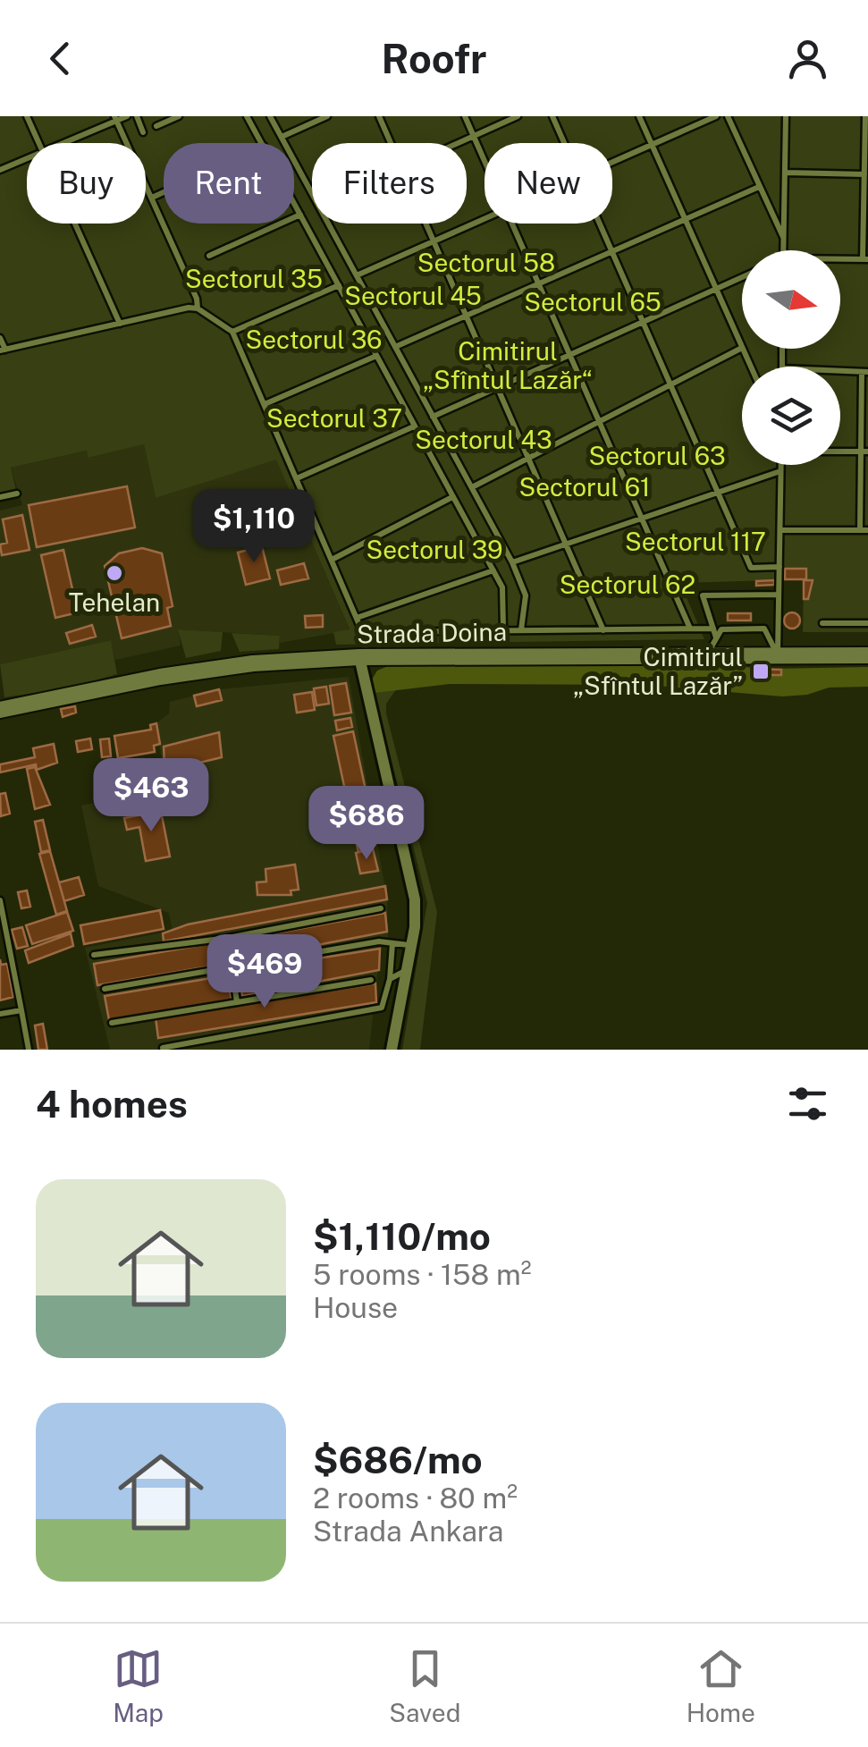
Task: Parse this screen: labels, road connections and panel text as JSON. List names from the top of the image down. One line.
{"streets":{"main road":["Strada Doina"]},"parks":["Sectorul 58","Sectorul 35","Sectorul 45","Sectorul 65","Sectorul 36","Cimitirul „Sfîntul Lazăr“","Sectorul 37","Sectorul 43","Sectorul 63","Sectorul 61","Sectorul 117","Sectorul 39","Sectorul 62"],"places":{"other":["Tehelan"],"transit":["Cimitirul „Sfîntul Lazăr”"]},"north":"right","page":{"header":"Roofr","chip":["Buy","Rent","Filters","New"],"price":["$1,110","$463","$686","$469"],"heading":"4 homes","list":[{"name":"$1,110/mo","note":"5 rooms · 158 m² · House"},{"name":"$686/mo","note":"2 rooms · 80 m² · Strada Ankara"}],"tabs":["Map","Saved","Home"]}}
